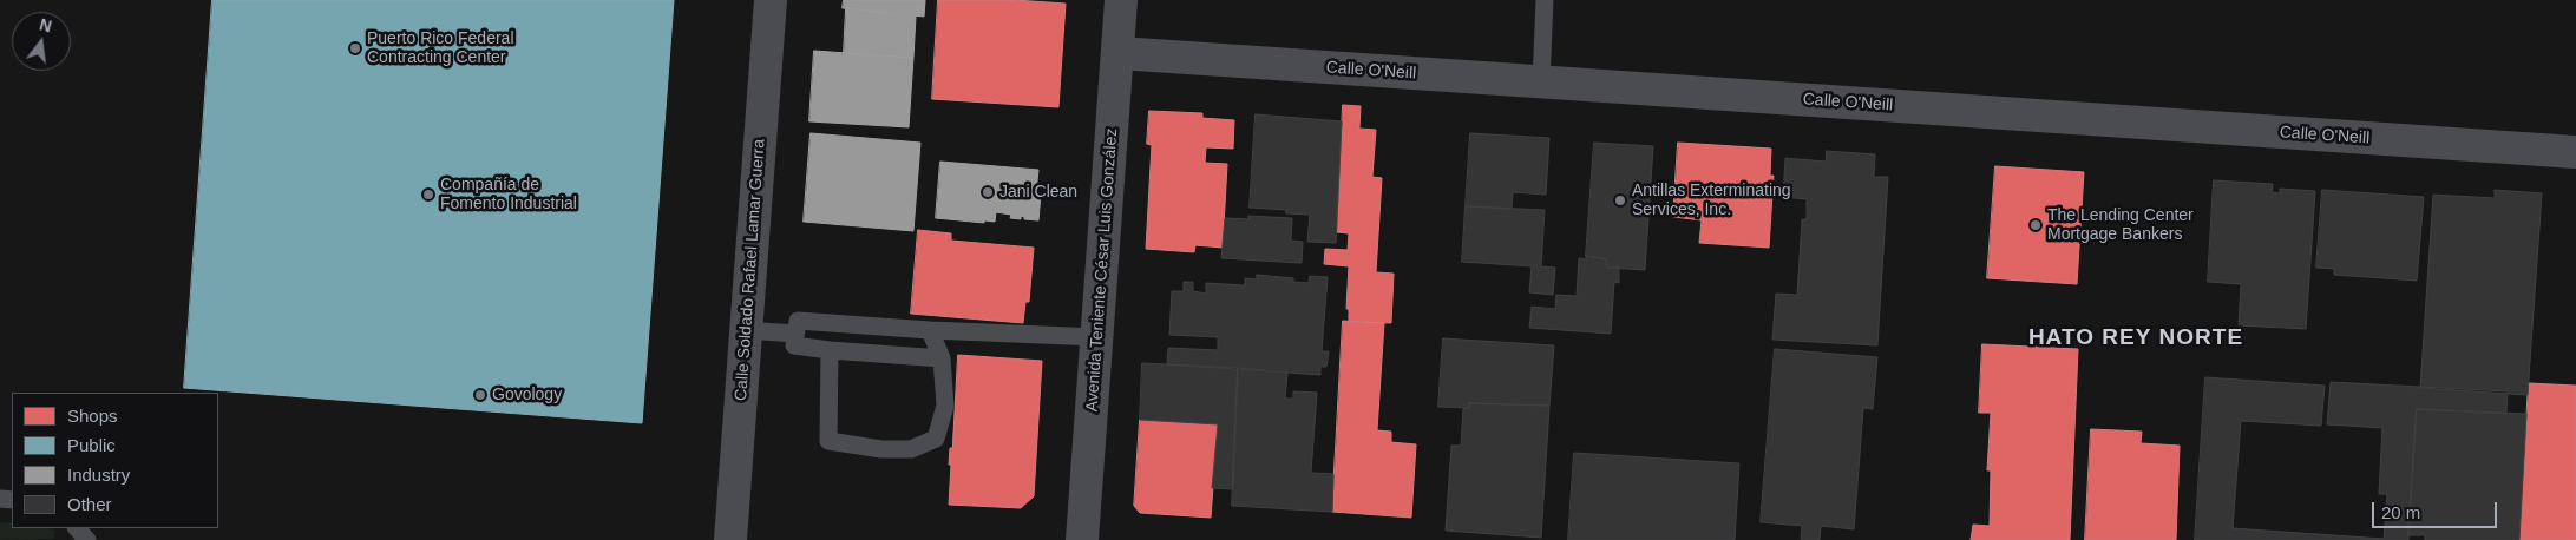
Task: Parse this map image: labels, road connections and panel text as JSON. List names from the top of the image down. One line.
{"streets":{"street":["Calle O'Neill","Calle Soldado Rafael Lamar Guerra","Avenida Teniente César Luis González"]},"crossings":[["Calle O'Neill","Avenida Teniente César Luis González"]],"districts":["HATO REY NORTE"],"places":["Puerto Rico Federal Contracting Center","Jani Clean","Compañía de Fomento Industrial","Antillas Exterminating Services, Inc.","The Lending Center Mortgage Bankers","Govology"],"legend":["Shops","Public","Industry","Other"],"scale_bar":"20 m","north":"top"}
